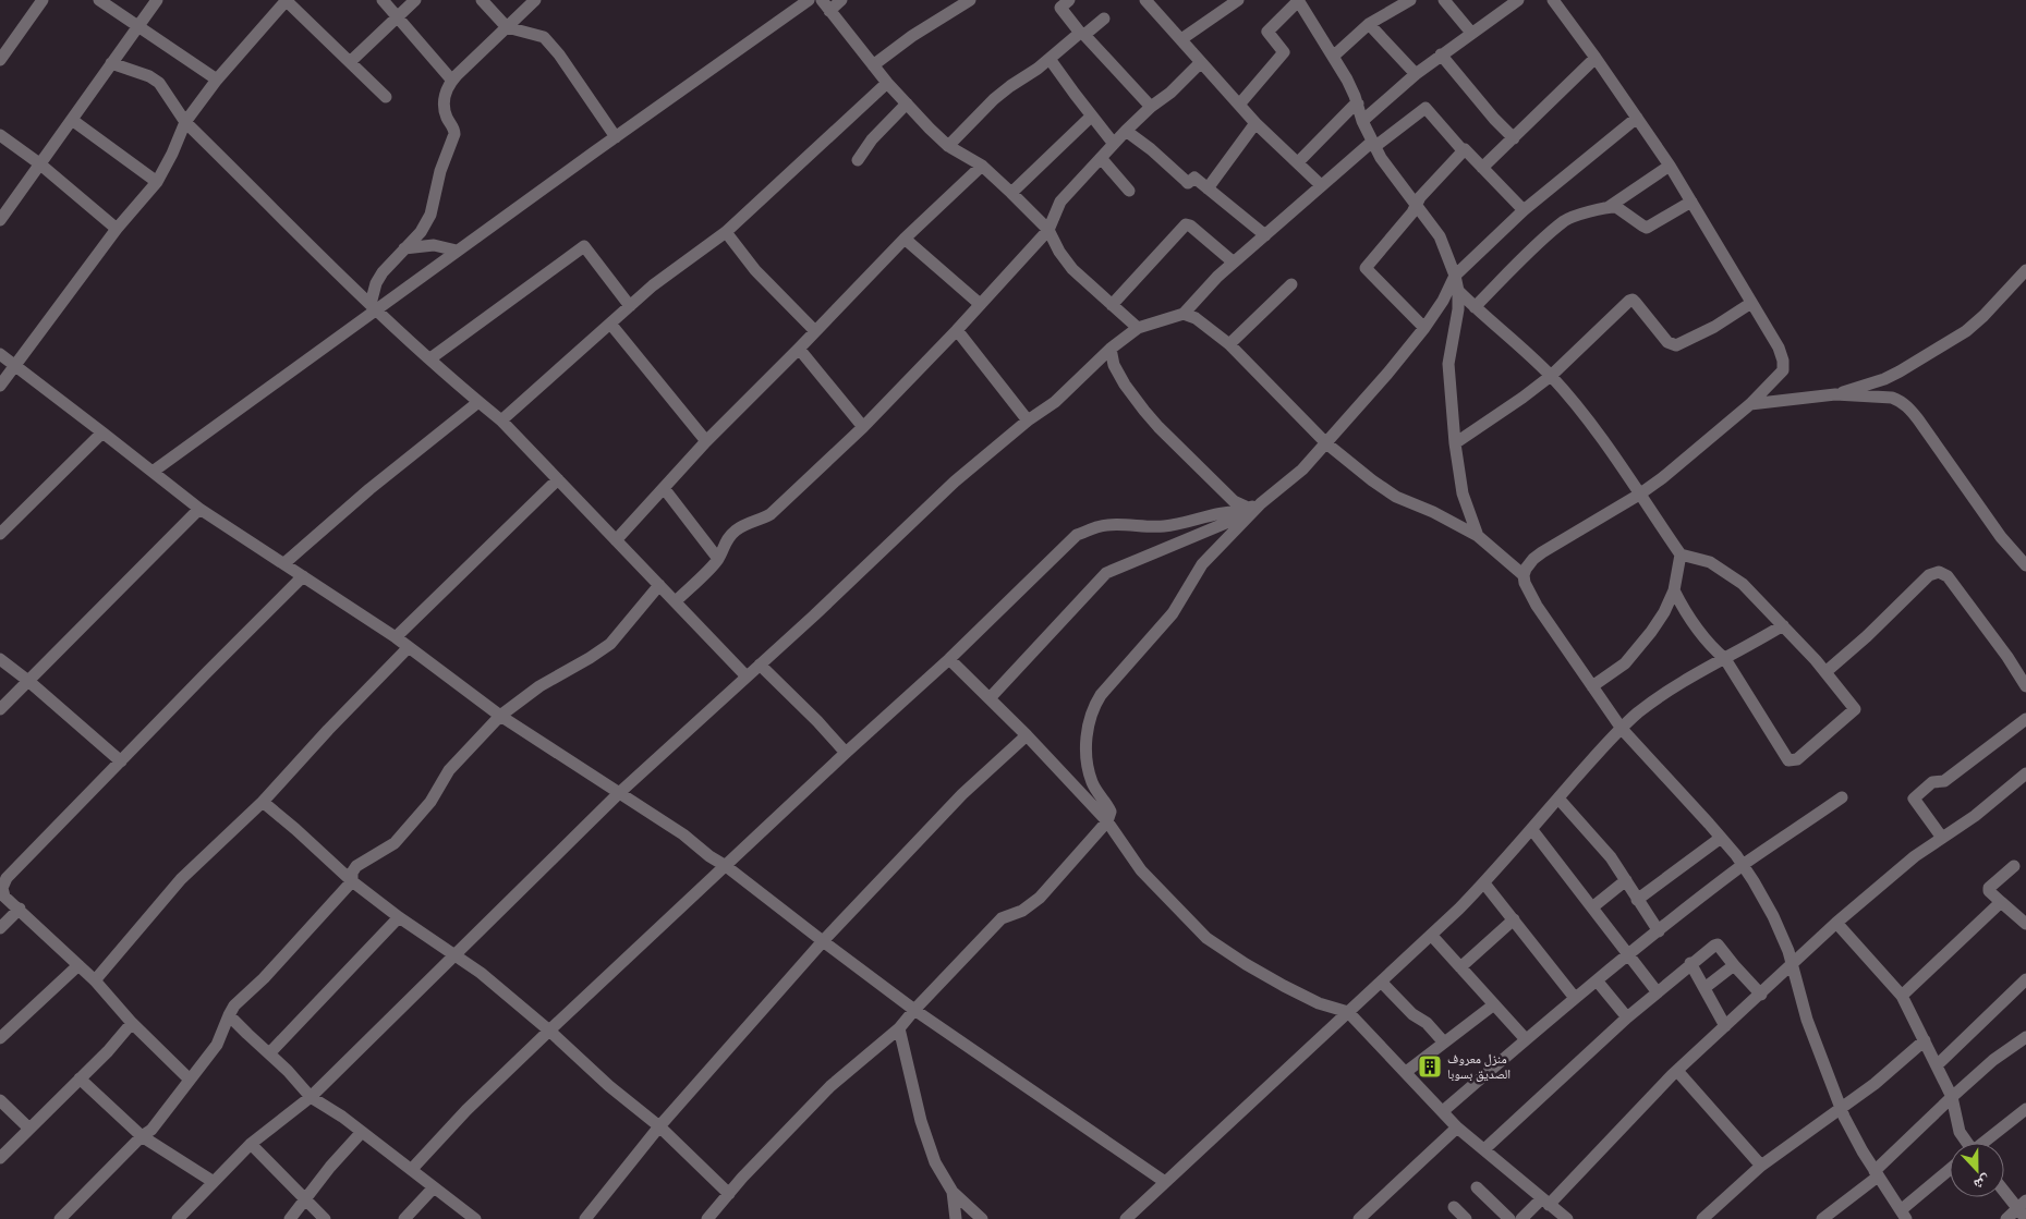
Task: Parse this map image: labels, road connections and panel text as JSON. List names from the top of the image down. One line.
{"places":{"building":["منزل معروف الصديق بسوبا"]},"north":"bottom"}
